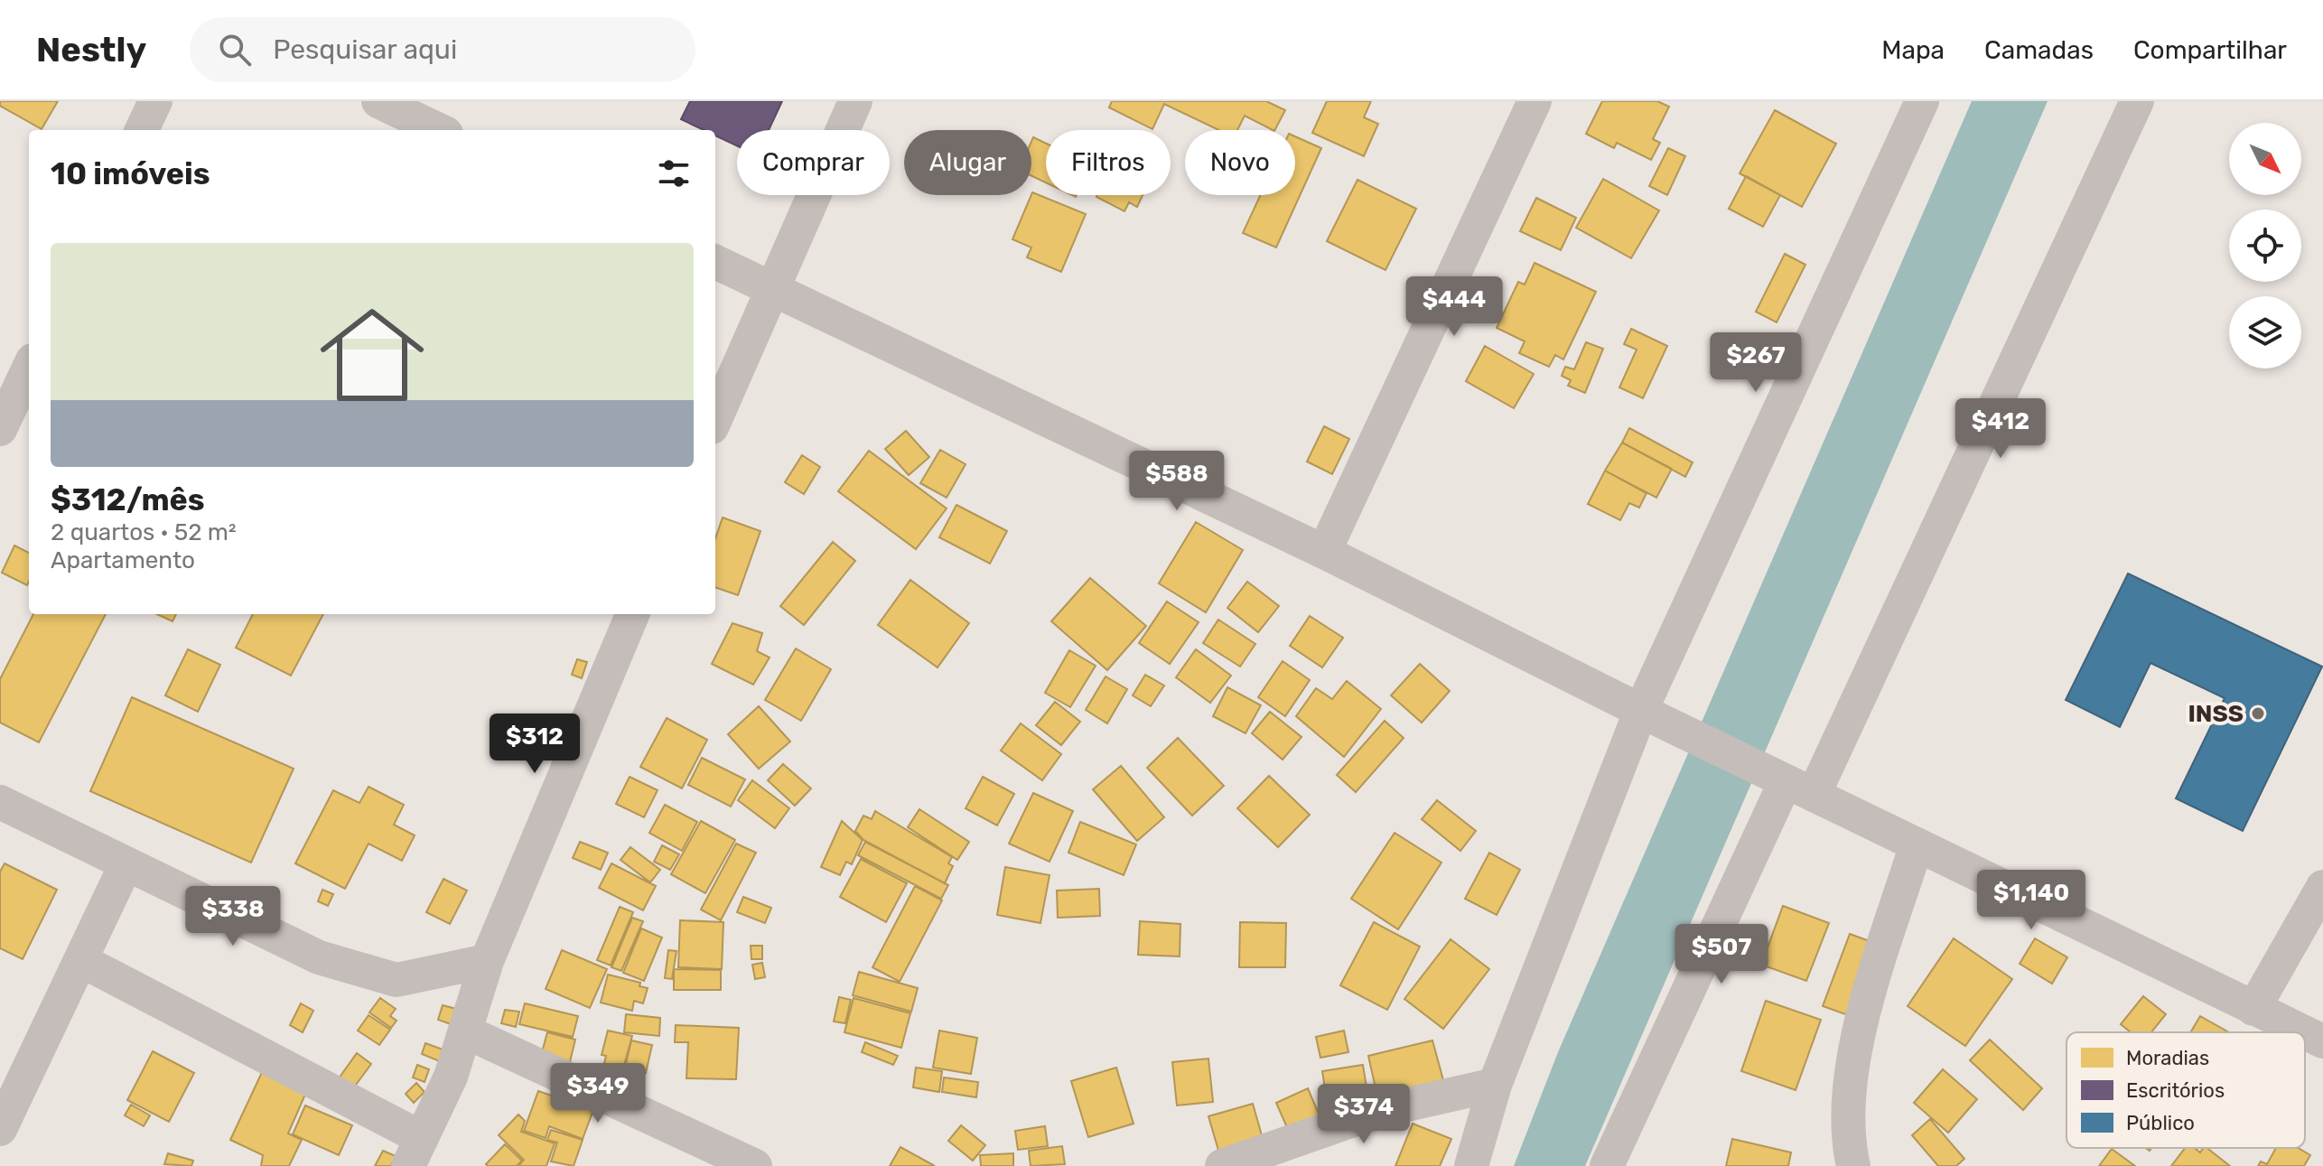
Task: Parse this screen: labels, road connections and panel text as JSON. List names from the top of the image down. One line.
{"places":["INSS"],"legend":["Moradias","Escritórios","Público"],"north":"bottom right","page":{"header":"Nestly","search":"Pesquisar aqui","nav":["Mapa","Camadas","Compartilhar"],"chip":["Comprar","Alugar","Filtros","Novo"],"heading":"10 imóveis","list":[{"name":"$312/mês","note":"2 quartos · 52 m² · Apartamento"}],"price":["$444","$267","$412","$588","$312","$1,140","$338","$507","$349","$374"]}}
